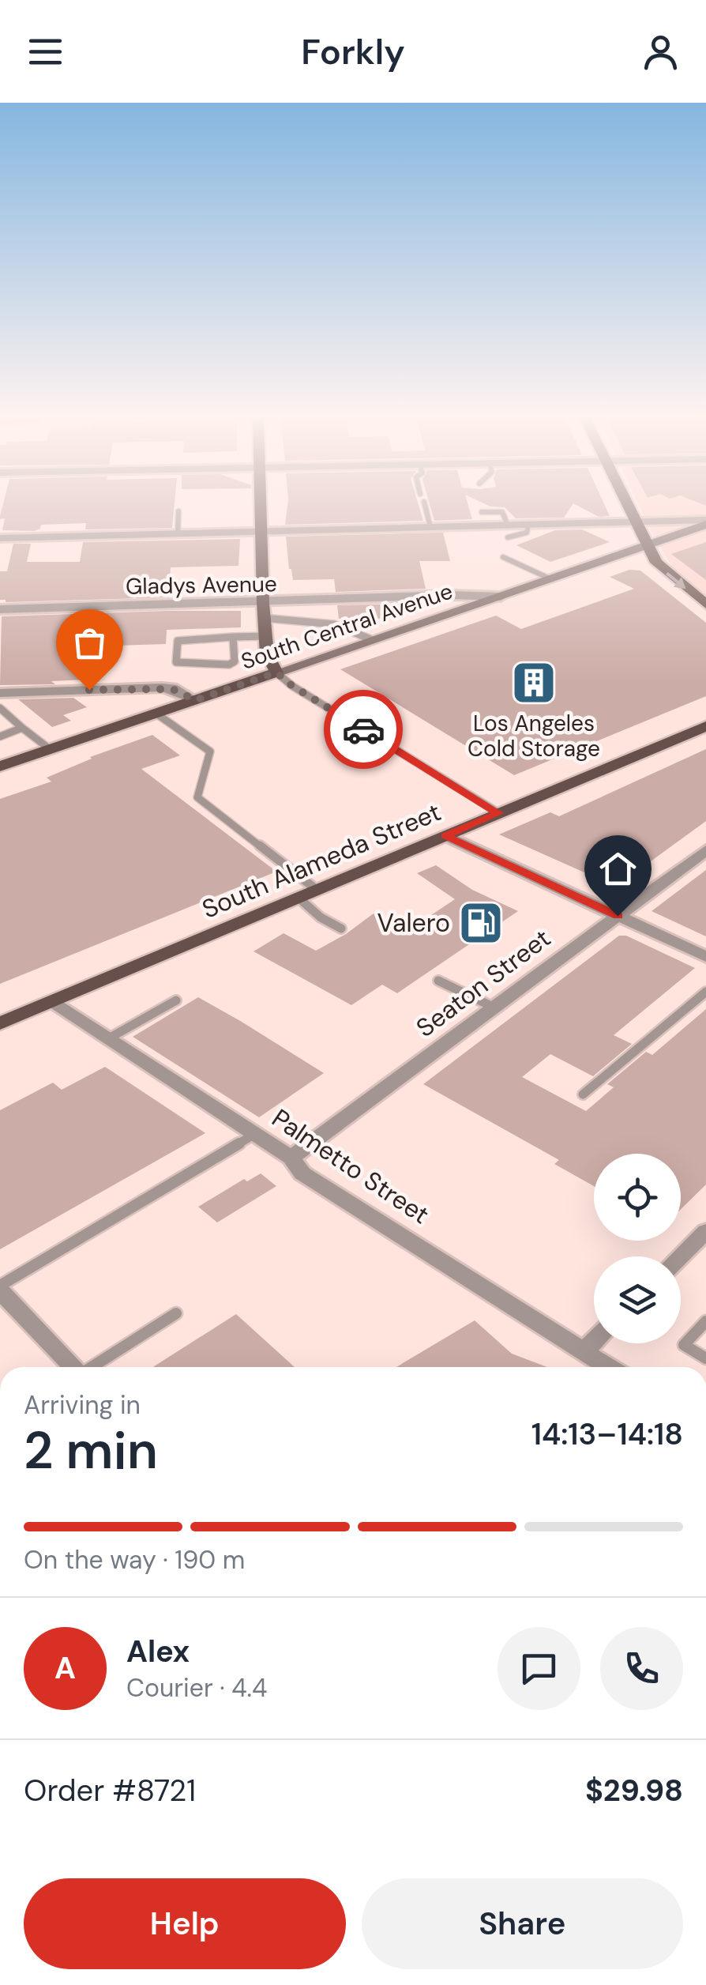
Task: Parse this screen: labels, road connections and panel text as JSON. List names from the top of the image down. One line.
{"streets":{"main road":["South Central Avenue","South Alameda Street"],"street":["Gladys Avenue","Seaton Street","Palmetto Street"]},"crossings":[["Gladys Avenue","South Central Avenue"],["South Alameda Street","Palmetto Street"],["Seaton Street","Palmetto Street"]],"places":{"building":["Los Angeles Cold Storage"],"fuel station":["Valero"]},"page":{"header":"Forkly","heading":["2 min","Arriving in","14:13–14:18"],"panel":["Alex","Courier · 4.4","Order #8721","$29.98"],"bar":"On the way · 190 m","round":"A","buttons":["Help","Share"]}}
